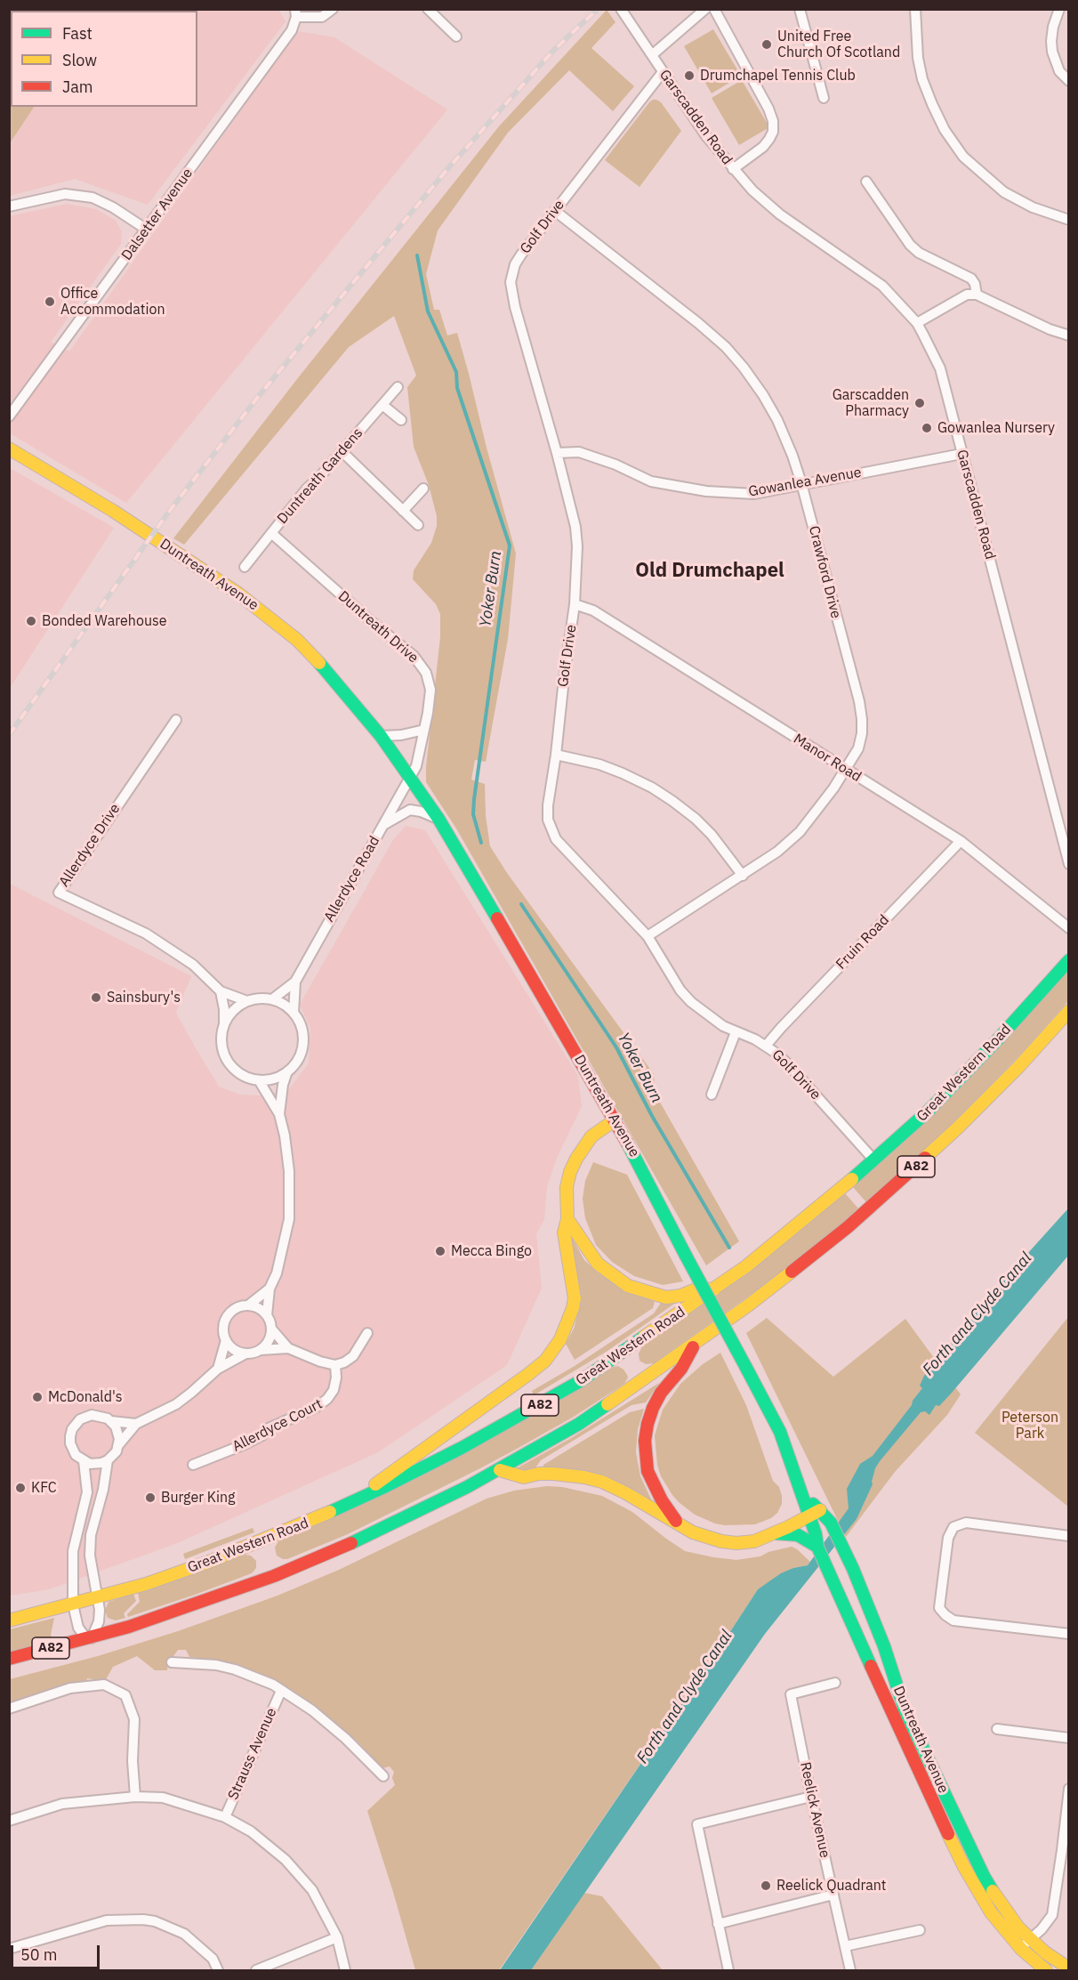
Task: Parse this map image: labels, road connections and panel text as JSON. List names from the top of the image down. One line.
{"streets":{"main road":["Duntreath Avenue","Great Western Road","A82"],"street":["Garscadden Road","Dalsetter Avenue","Golf Drive","Duntreath Gardens","Gowanlea Avenue","Crawford Drive","Duntreath Drive","Manor Road","Allerdyce Drive","Allerdyce Road","Fruin Road","Allerdyce Court","Strauss Avenue","Reelick Avenue"]},"crossings":[["Garscadden Road","Golf Drive"],["Garscadden Road","Gowanlea Avenue"],["Golf Drive","Gowanlea Avenue"],["Golf Drive","Crawford Drive"],["Golf Drive","Manor Road"],["Golf Drive","Fruin Road"],["Golf Drive","Great Western Road"],["Duntreath Gardens","Duntreath Drive"],["Gowanlea Avenue","Crawford Drive"],["Crawford Drive","Manor Road"],["Duntreath Avenue","Duntreath Drive"],["Duntreath Avenue","Allerdyce Road"],["Duntreath Drive","Allerdyce Road"],["Manor Road","Fruin Road"],["Allerdyce Drive","Allerdyce Road"]],"districts":["Old Drumchapel"],"water":["Yoker Burn","Forth and Clyde Canal"],"parks":["Peterson Park"],"places":["United Free Church Of Scotland","Drumchapel Tennis Club","Office Accommodation","Garscadden Pharmacy","Gowanlea Nursery","Bonded Warehouse","Sainsbury's","Mecca Bingo","McDonald's","KFC","Burger King","Reelick Quadrant"],"legend":["Fast","Slow","Jam"],"scale_bar":"50 m"}
